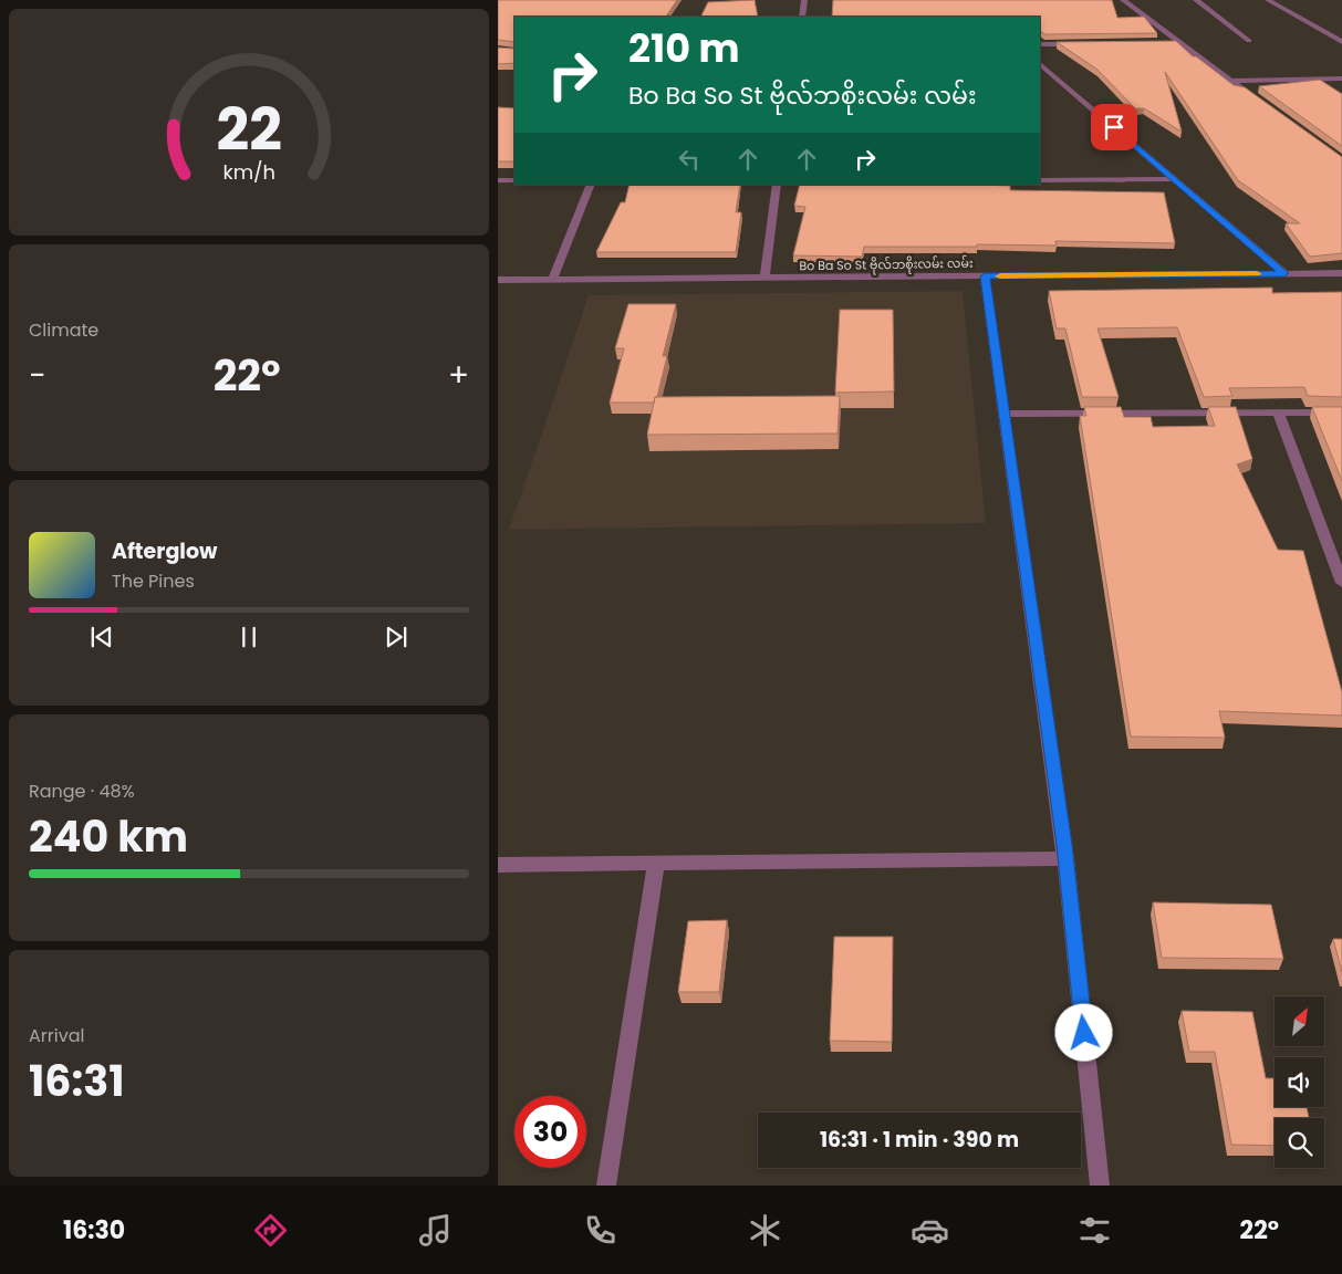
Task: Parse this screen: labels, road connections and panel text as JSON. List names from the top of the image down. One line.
{"streets":{"street":["Bo Ba So St ဗိုလ်ဘစိုးလမ်း လမ်း"]},"north":"top right","page":{"turn":["210 m","Bo Ba So St ဗိုလ်ဘစိုးလမ်း လမ်း"],"tile":["Climate",["Range · 48%","240 km"],["Arrival","16:31"]],"heat":["−","22°","+"],"song":["Afterglow","The Pines"],"limit":"30","trip":"16:31 · 1 min · 390 m","tabs":["16:30","22°"],"gauge":["22","km/h"]}}
